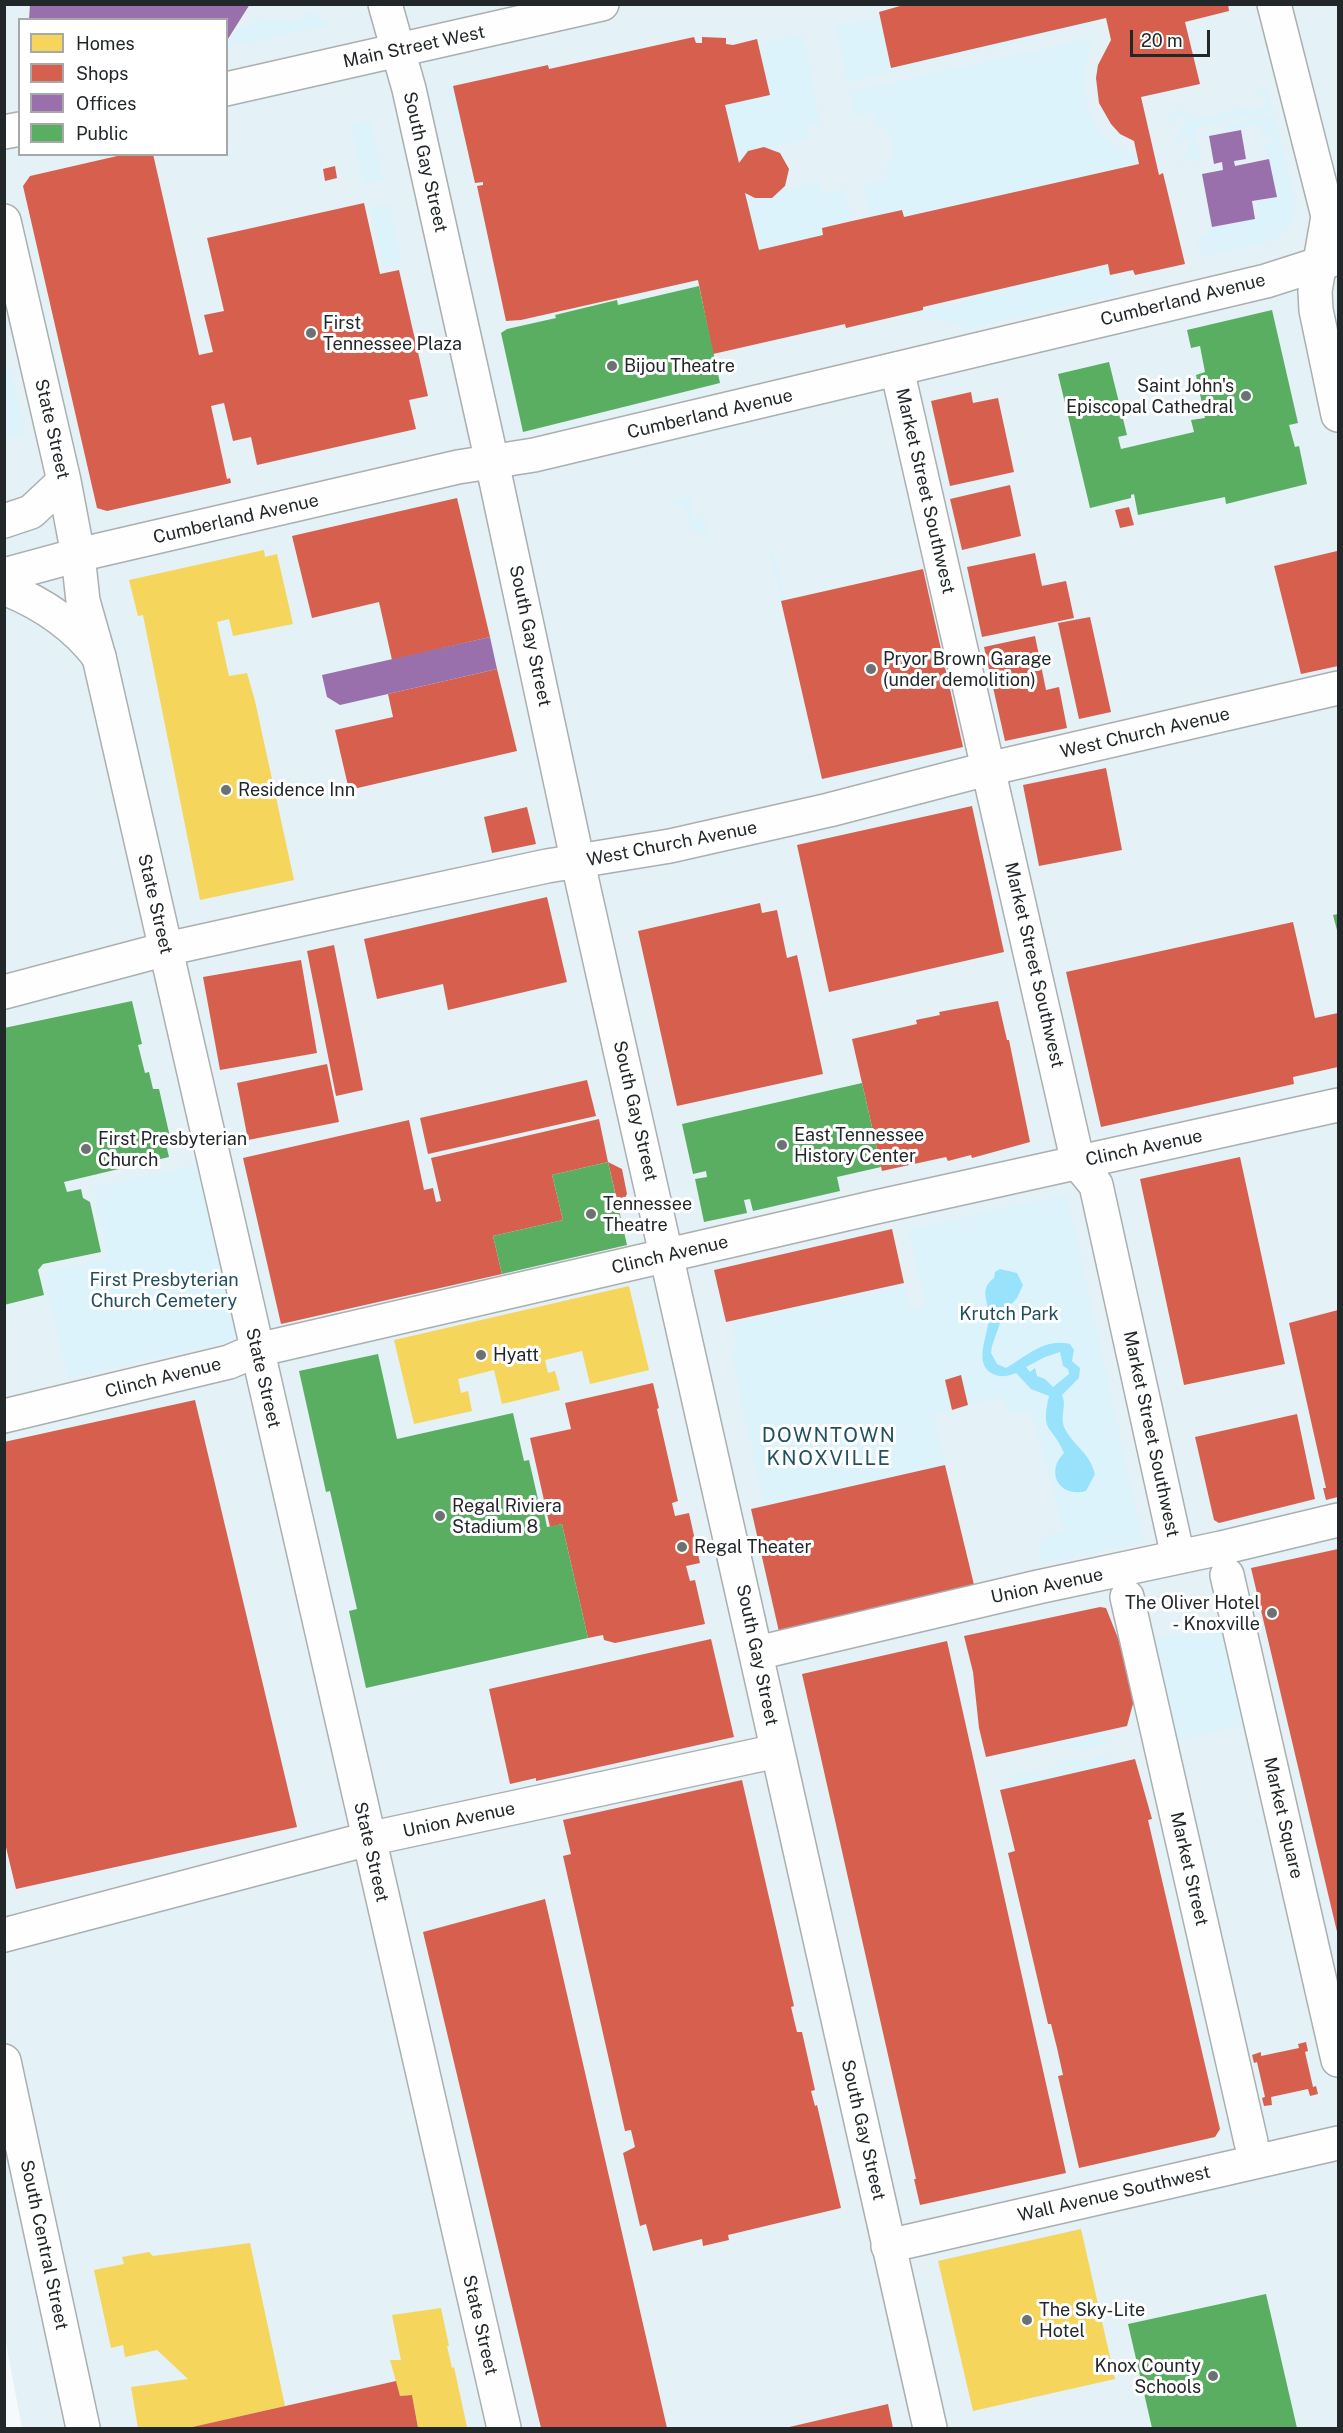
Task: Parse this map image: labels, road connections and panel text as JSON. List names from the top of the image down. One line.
{"streets":{"main road":["Main Street West","South Gay Street","Cumberland Avenue","State Street","Market Street Southwest","West Church Avenue","Clinch Avenue","Union Avenue","Market Square","Market Street","Wall Avenue Southwest","South Central Street"]},"crossings":[["Main Street West","South Gay Street"],["South Gay Street","Cumberland Avenue"],["South Gay Street","West Church Avenue"],["South Gay Street","Clinch Avenue"],["South Gay Street","Union Avenue"],["South Gay Street","Wall Avenue Southwest"],["Cumberland Avenue","State Street"],["Cumberland Avenue","Market Street Southwest"],["State Street","West Church Avenue"],["State Street","Clinch Avenue"],["State Street","Union Avenue"],["Market Street Southwest","West Church Avenue"],["Market Street Southwest","Clinch Avenue"],["Market Street Southwest","Union Avenue"]],"districts":["DOWNTOWN KNOXVILLE"],"parks":["First Presbyterian Church Cemetery","Krutch Park"],"places":["First Tennessee Plaza","Bijou Theatre","Saint John's Episcopal Cathedral","Pryor Brown Garage (under demolition)","Residence Inn","East Tennessee History Center","First Presbyterian Church","Tennessee Theatre","Hyatt","Regal Riviera Stadium 8","Regal Theater","The Oliver Hotel - Knoxville","The Sky-Lite Hotel","Knox County Schools"],"legend":["Homes","Shops","Offices","Public"],"scale_bar":"20 m"}
